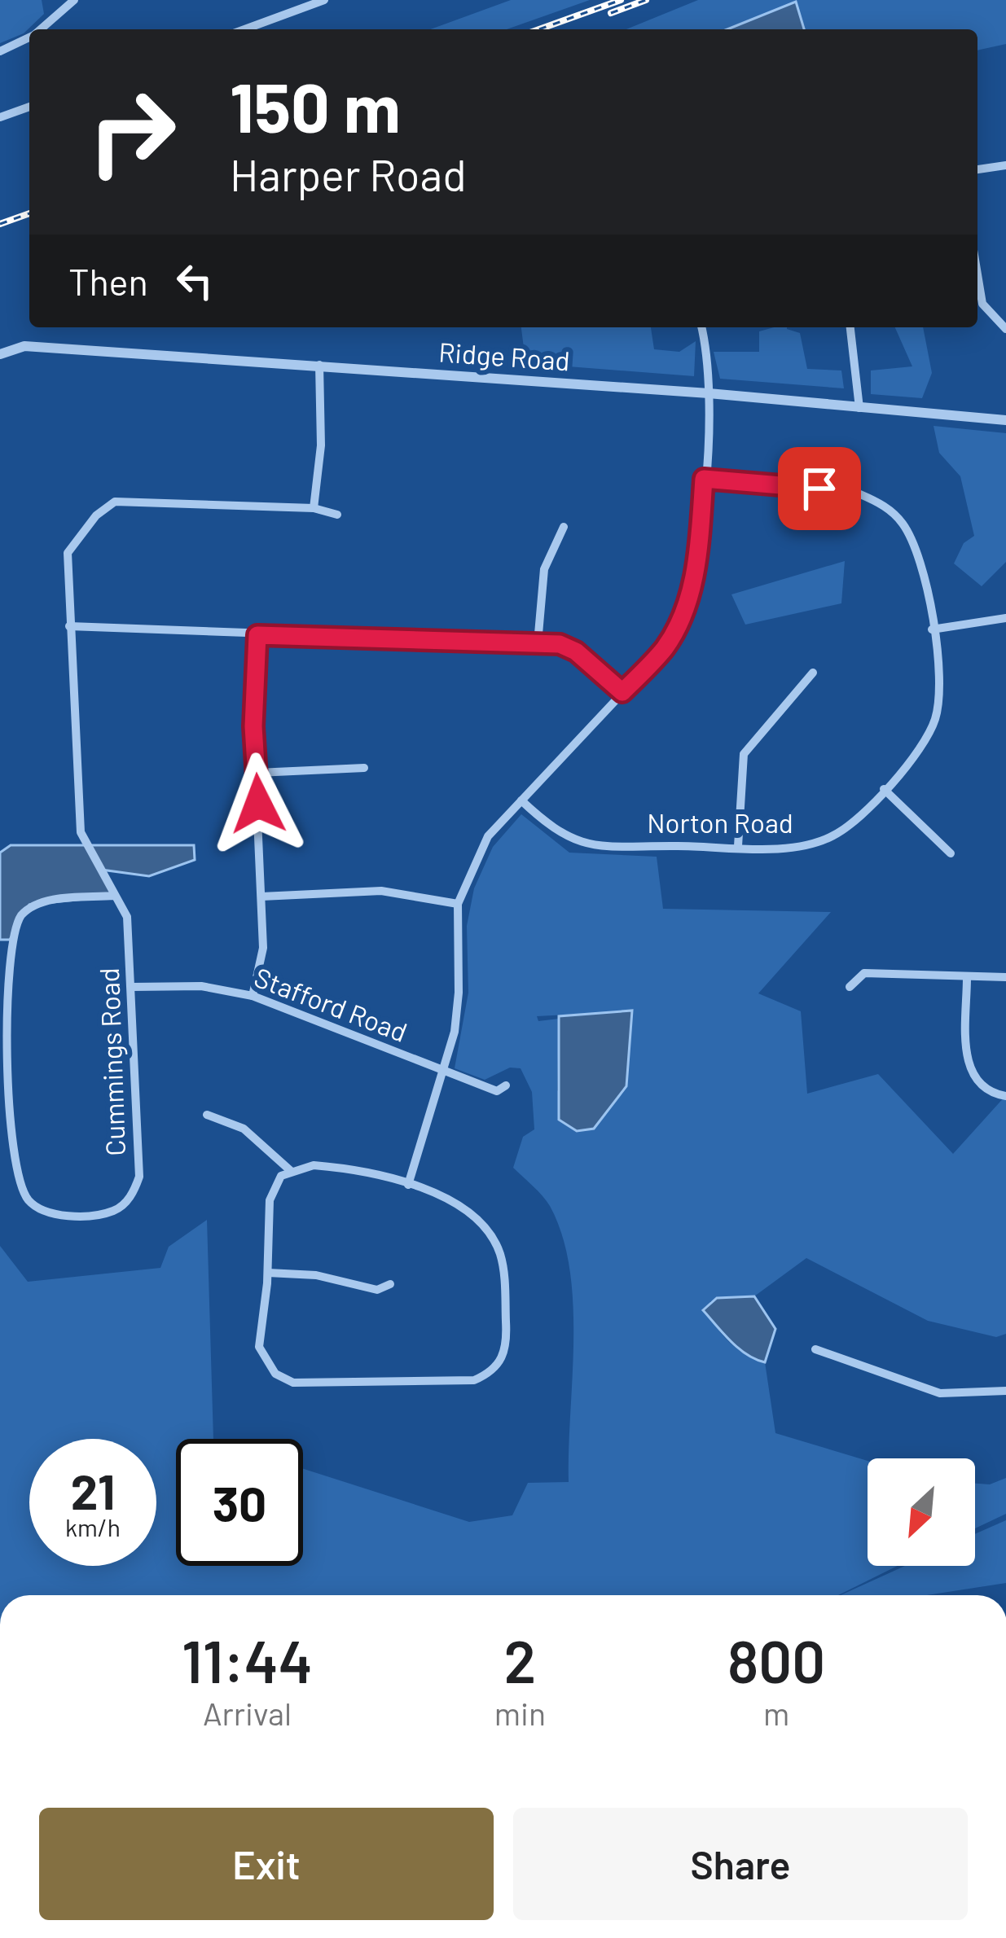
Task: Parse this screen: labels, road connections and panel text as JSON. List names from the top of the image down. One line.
{"streets":{"street":["Ridge Road","Norton Road","Stafford Road","Cummings Road"]},"crossings":[["Stafford Road","Cummings Road"]],"north":"bottom left","page":{"turn":["150 m","Harper Road"],"then":"Then","speed":"21 km/h","limit":"30","eta":["11:44","Arrival","2","min","800","m"],"buttons":["Exit","Share"]}}
